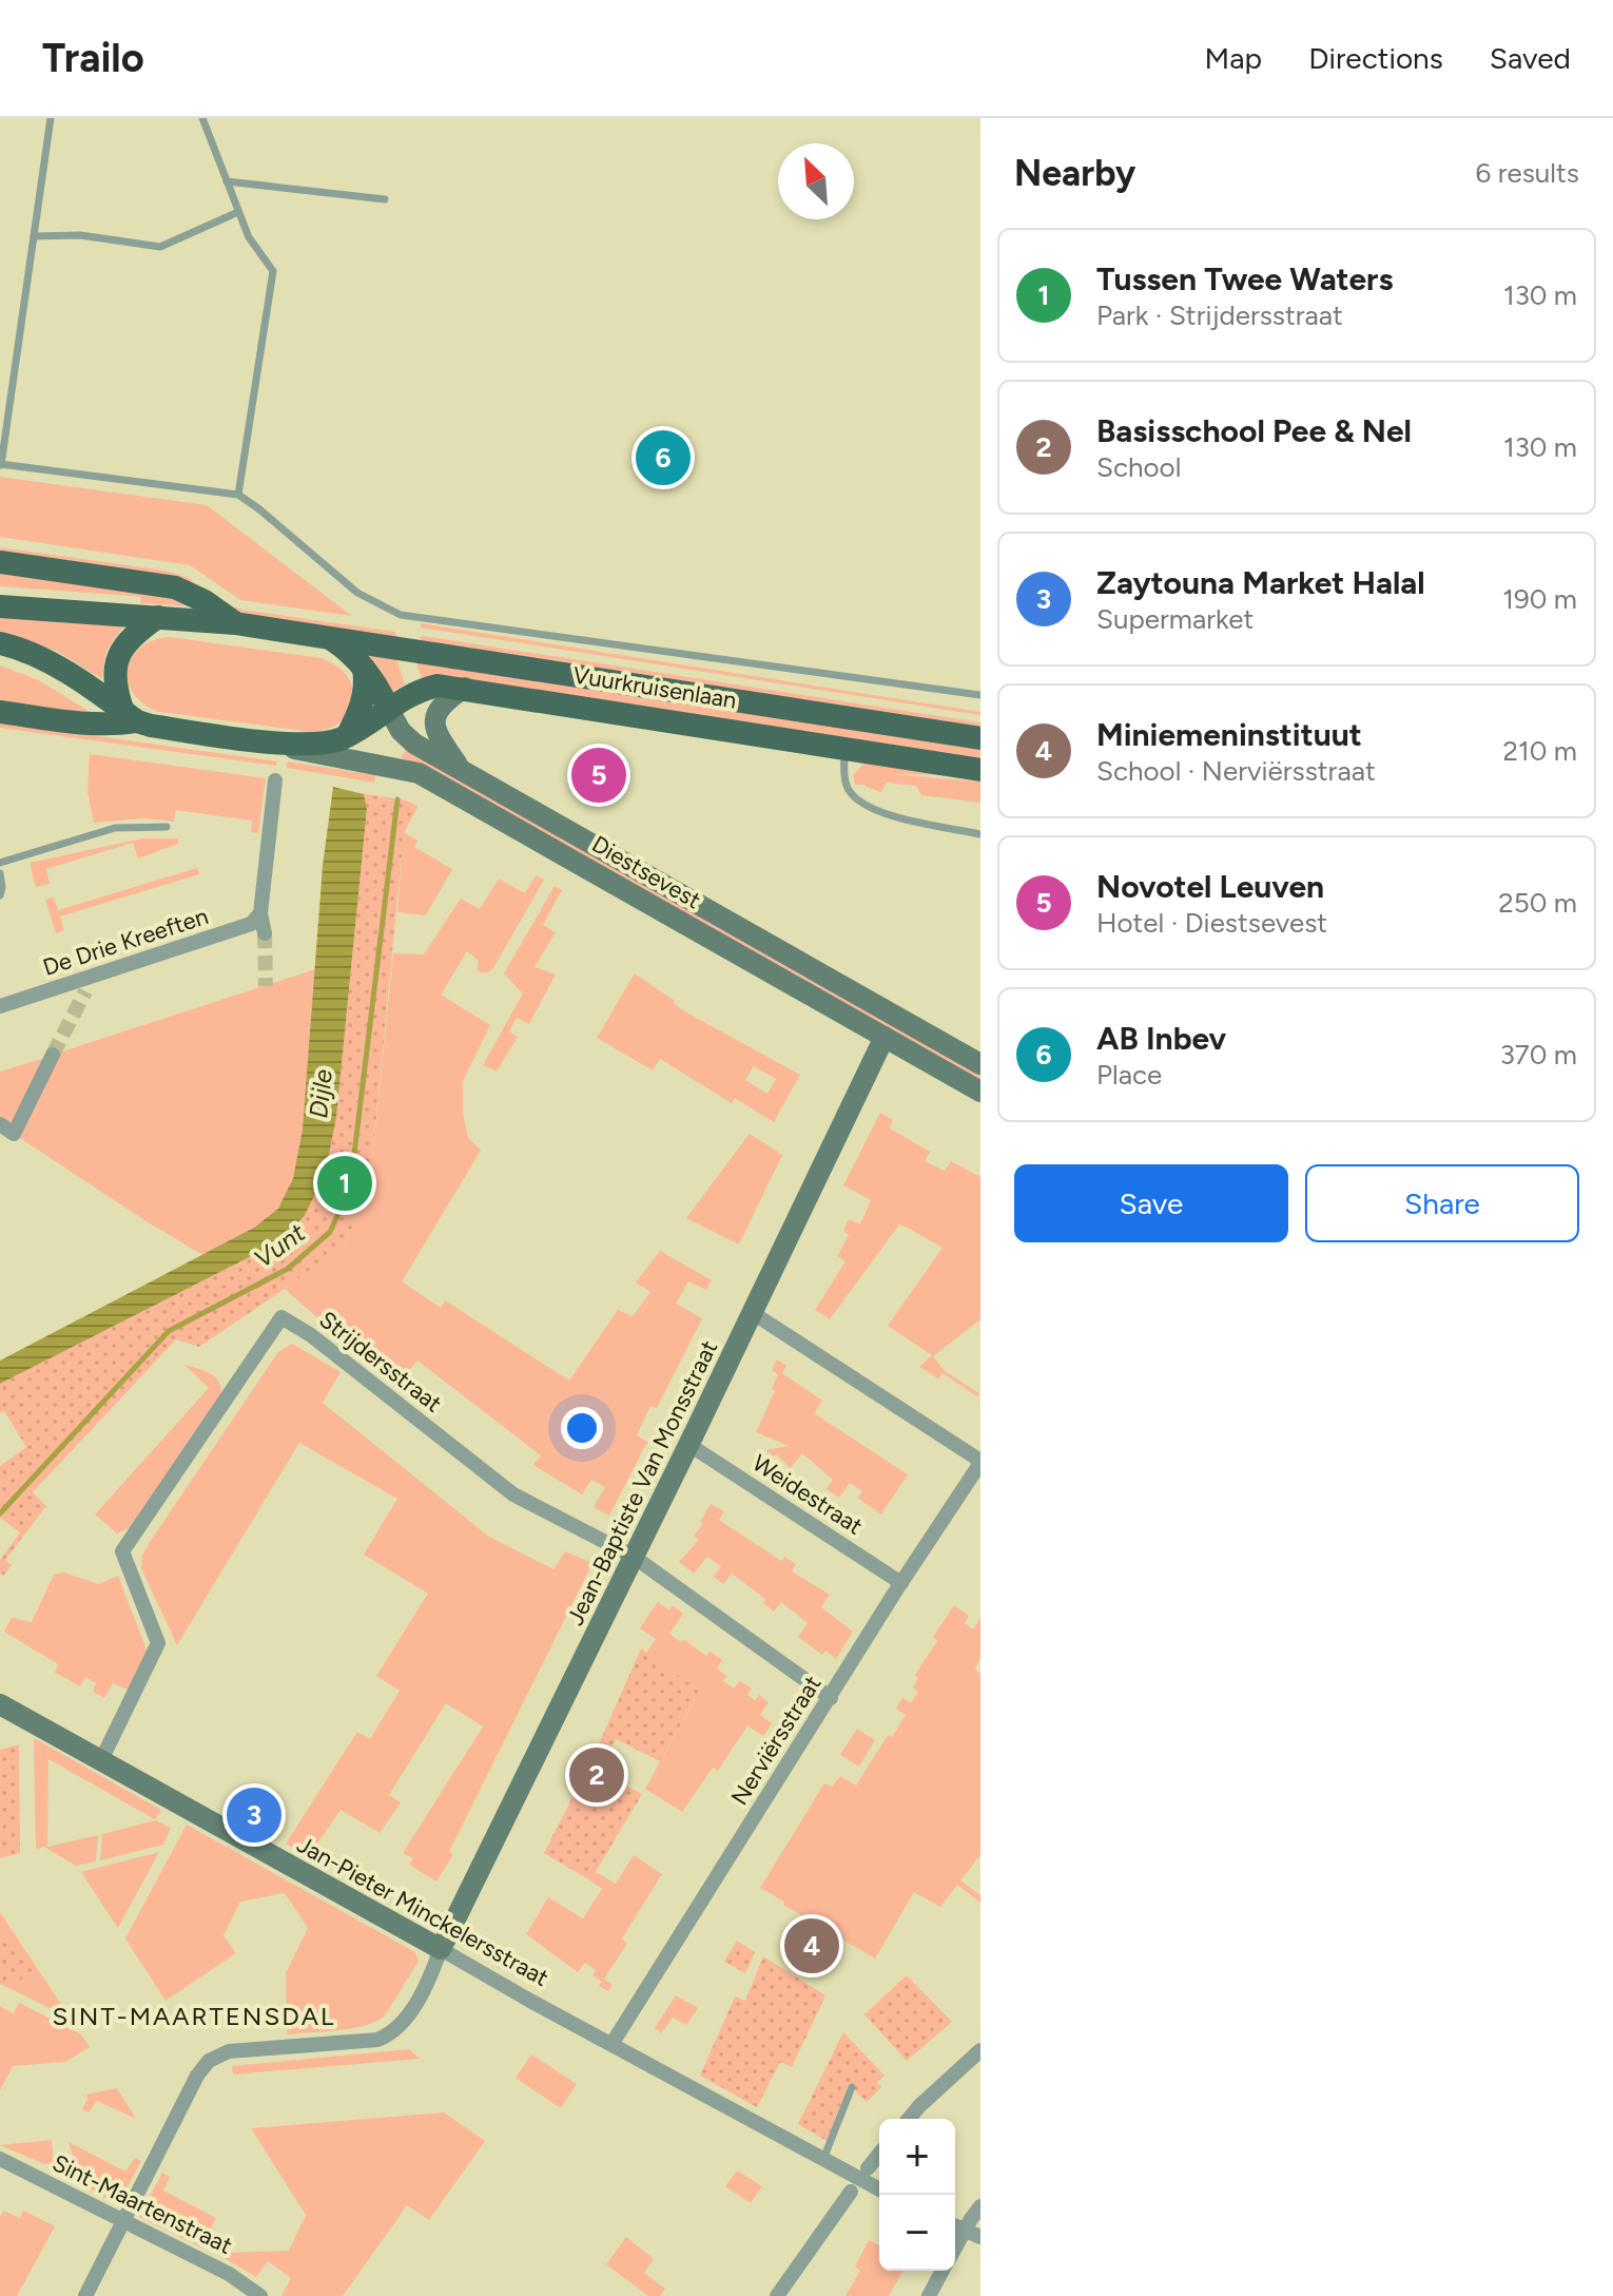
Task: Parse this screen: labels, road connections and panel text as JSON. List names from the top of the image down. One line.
{"streets":{"main road":["Vuurkruisenlaan","Diestsevest","Jean-Baptiste Van Monsstraat","Jan-Pieter Minckelersstraat"],"street":["De Drie Kreeften","Strijdersstraat","Weidestraat","Nerviërsstraat","Sint-Maartenstraat"]},"crossings":[["Vuurkruisenlaan","Diestsevest"],["Diestsevest","Jean-Baptiste Van Monsstraat"],["Strijdersstraat","Jean-Baptiste Van Monsstraat"],["Strijdersstraat","Nerviërsstraat"],["Strijdersstraat","Jan-Pieter Minckelersstraat"],["Jean-Baptiste Van Monsstraat","Weidestraat"],["Jean-Baptiste Van Monsstraat","Jan-Pieter Minckelersstraat"],["Weidestraat","Nerviërsstraat"],["Nerviërsstraat","Jan-Pieter Minckelersstraat"]],"districts":["SINT-MAARTENSDAL"],"water":["Dijle","Vunt"],"north":"top left","page":{"header":"Trailo","nav":["Map","Directions","Saved"],"heading":["Nearby","6 results"],"list":[{"mark":"1","name":"Tussen Twee Waters","note":"Park · Strijdersstraat","value":"130 m"},{"mark":"2","name":"Basisschool Pee & Nel","note":"School","value":"130 m"},{"mark":"3","name":"Zaytouna Market Halal","note":"Supermarket","value":"190 m"},{"mark":"4","name":"Miniemeninstituut","note":"School · Nerviërsstraat","value":"210 m"},{"mark":"5","name":"Novotel Leuven","note":"Hotel · Diestsevest","value":"250 m"},{"mark":"6","name":"AB Inbev","note":"Place","value":"370 m"}],"pins":["6","5","1","2","3","4"],"buttons":["Save","Share"],"map_buttons":["+","−"]}}
